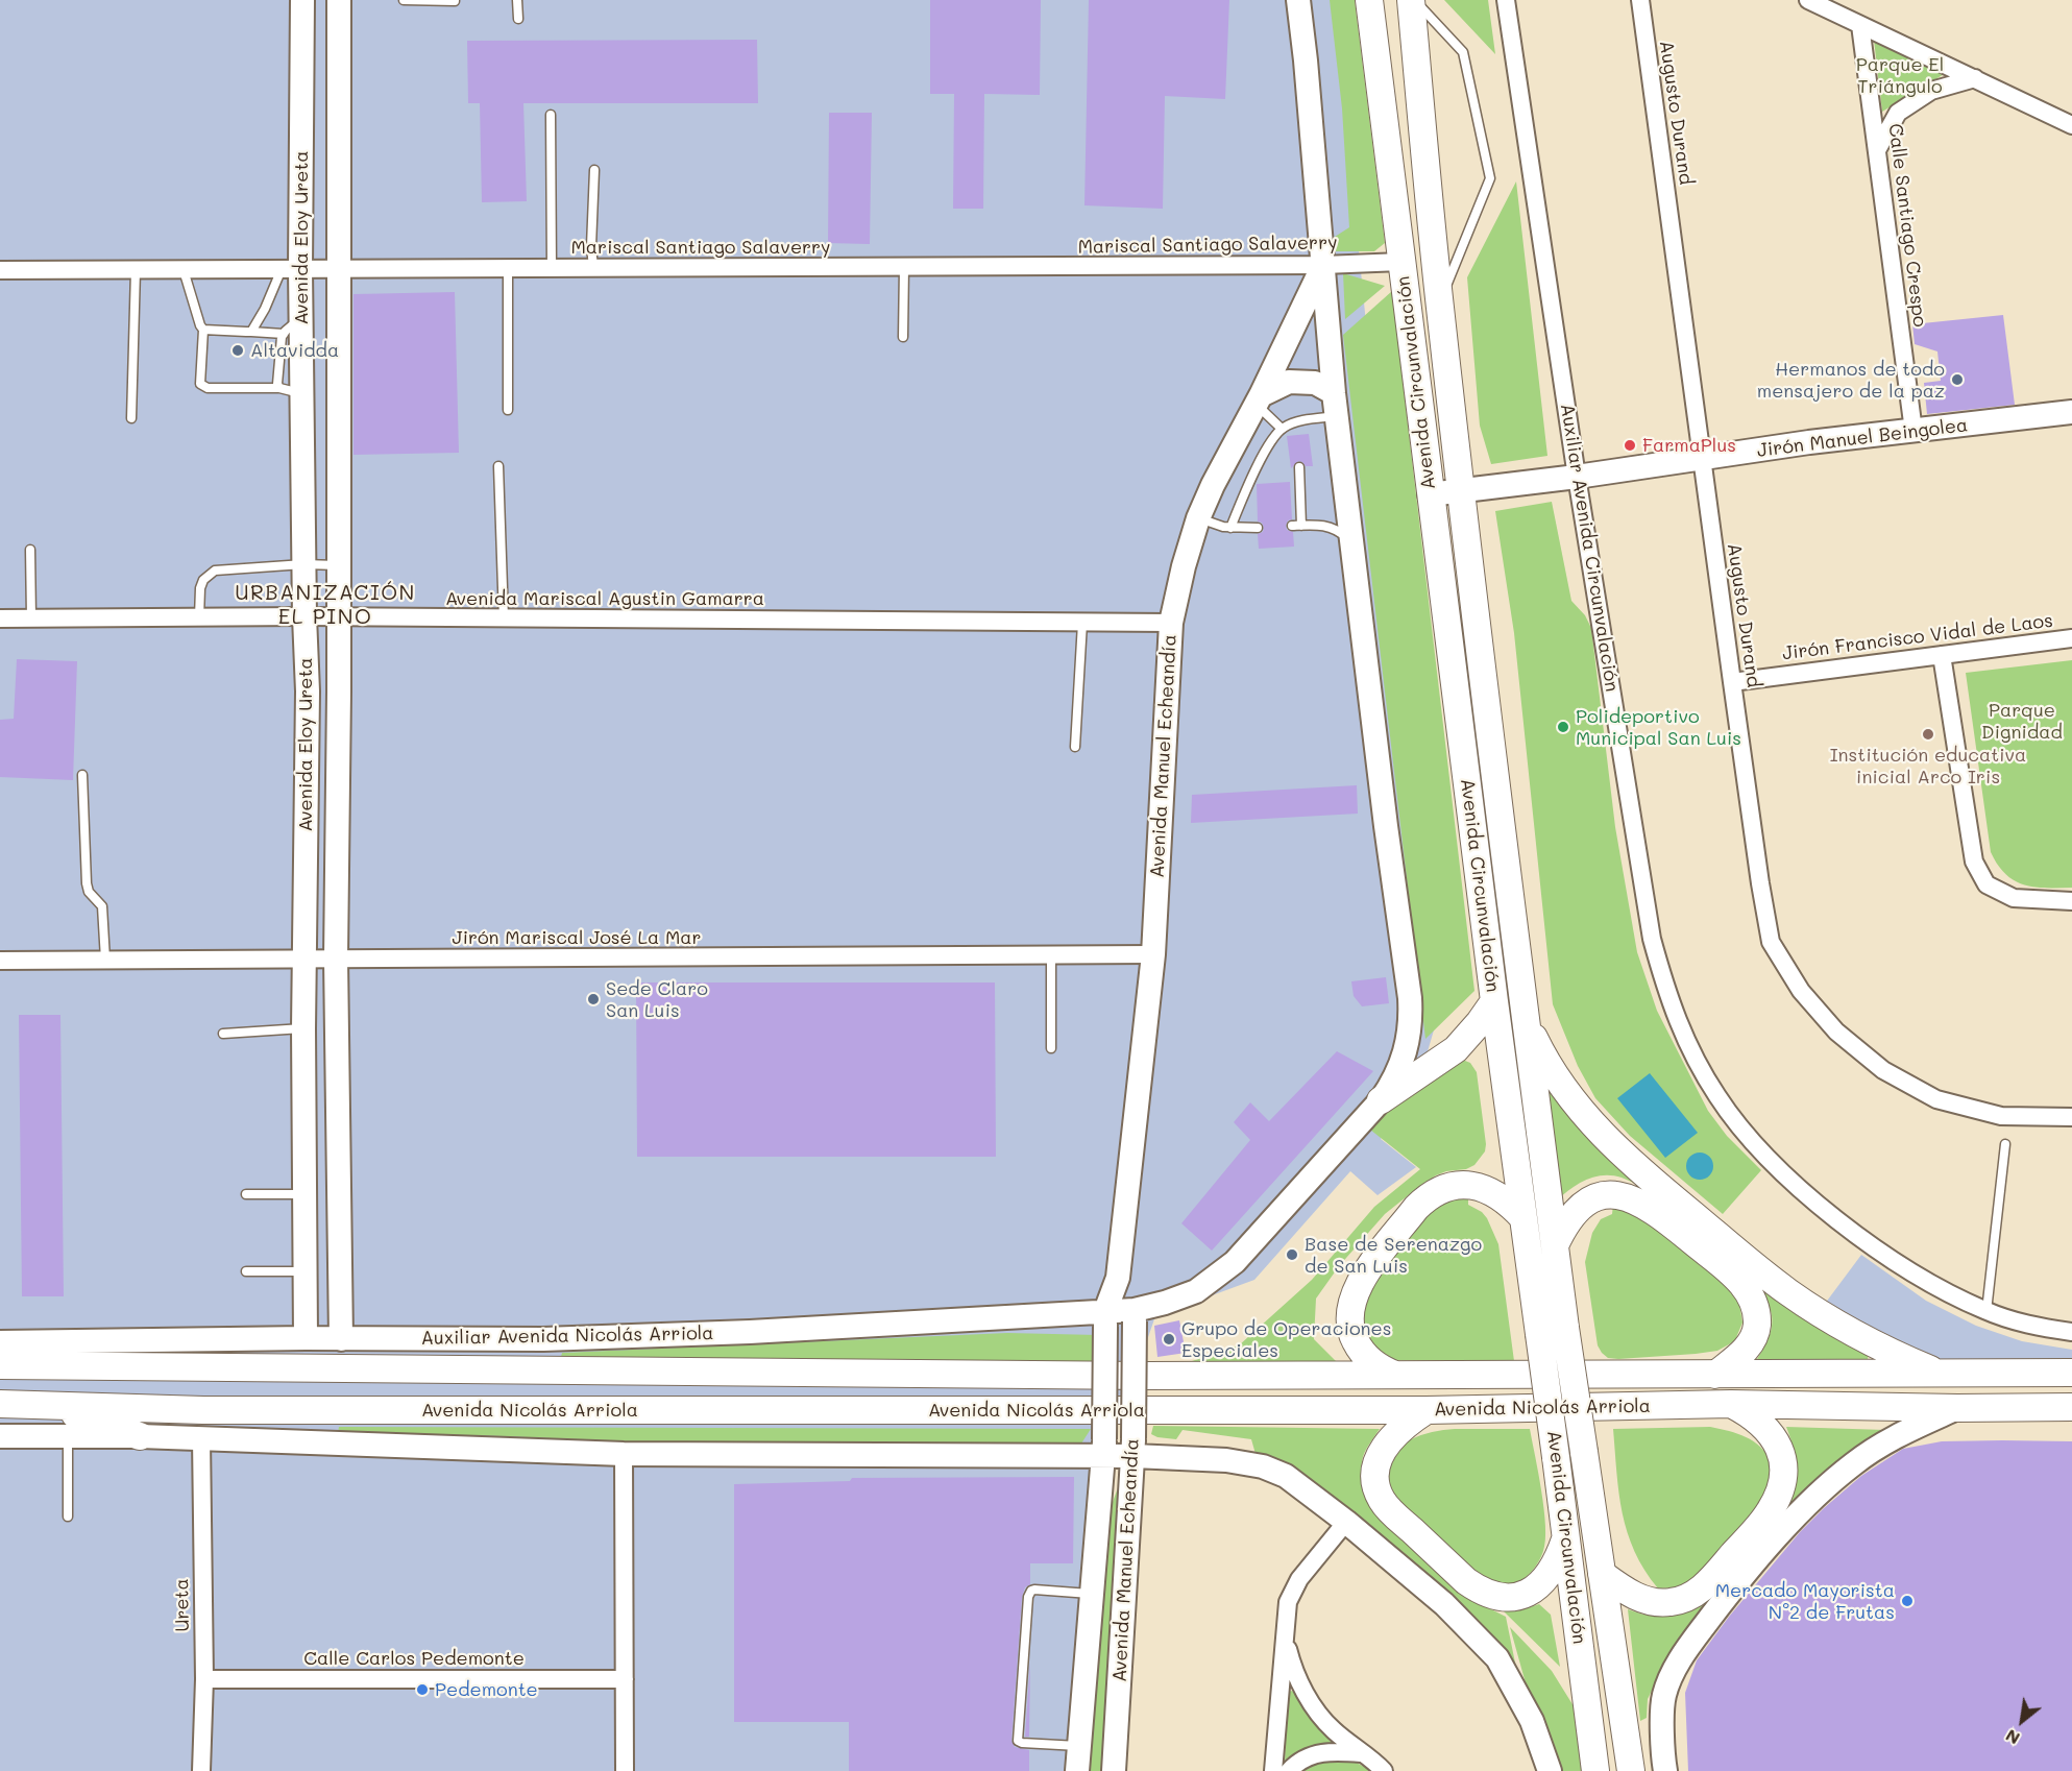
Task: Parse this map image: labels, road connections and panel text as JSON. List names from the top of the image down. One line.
{"streets":{"main road":["Avenida Circunvalación","Avenida Nicolás Arriola"],"street":["Augusto Durand","Calle Santiago Crespo","Avenida Eloy Ureta","Mariscal Santiago Salaverry","Jirón Manuel Beingolea","Auxiliar Avenida Circunvalación","Avenida Mariscal Agustin Gamarra","Jirón Francisco Vidal de Laos","Avenida Manuel Echeandía","Jirón Mariscal José La Mar","Auxiliar Avenida Nicolás Arriola","Ureta","Calle Carlos Pedemonte"]},"crossings":[["Augusto Durand","Jirón Manuel Beingolea"],["Augusto Durand","Jirón Francisco Vidal de Laos"],["Calle Santiago Crespo","Jirón Manuel Beingolea"],["Avenida Eloy Ureta","Mariscal Santiago Salaverry"],["Avenida Eloy Ureta","Avenida Mariscal Agustin Gamarra"],["Avenida Eloy Ureta","Jirón Mariscal José La Mar"],["Avenida Eloy Ureta","Auxiliar Avenida Nicolás Arriola"],["Mariscal Santiago Salaverry","Avenida Circunvalación"],["Mariscal Santiago Salaverry","Avenida Manuel Echeandía"],["Avenida Circunvalación","Jirón Manuel Beingolea"],["Jirón Manuel Beingolea","Auxiliar Avenida Circunvalación"],["Avenida Mariscal Agustin Gamarra","Avenida Manuel Echeandía"],["Avenida Manuel Echeandía","Jirón Mariscal José La Mar"],["Avenida Manuel Echeandía","Auxiliar Avenida Nicolás Arriola"],["Ureta","Calle Carlos Pedemonte"]],"districts":["URBANIZACIÓN EL PINO"],"parks":["Parque El Triángulo","Parque Dignidad"],"places":["Altavidda","Hermanos de todo mensajero de la paz","FarmaPlus","Polideportivo Municipal San Luis","Institución educativa inicial Arco Iris","Sede Claro San Luis","Base de Serenazgo de San Luis","Grupo de Operaciones Especiales","Mercado Mayorista N°2 de Frutas","Pedemonte"],"north":"bottom left"}
